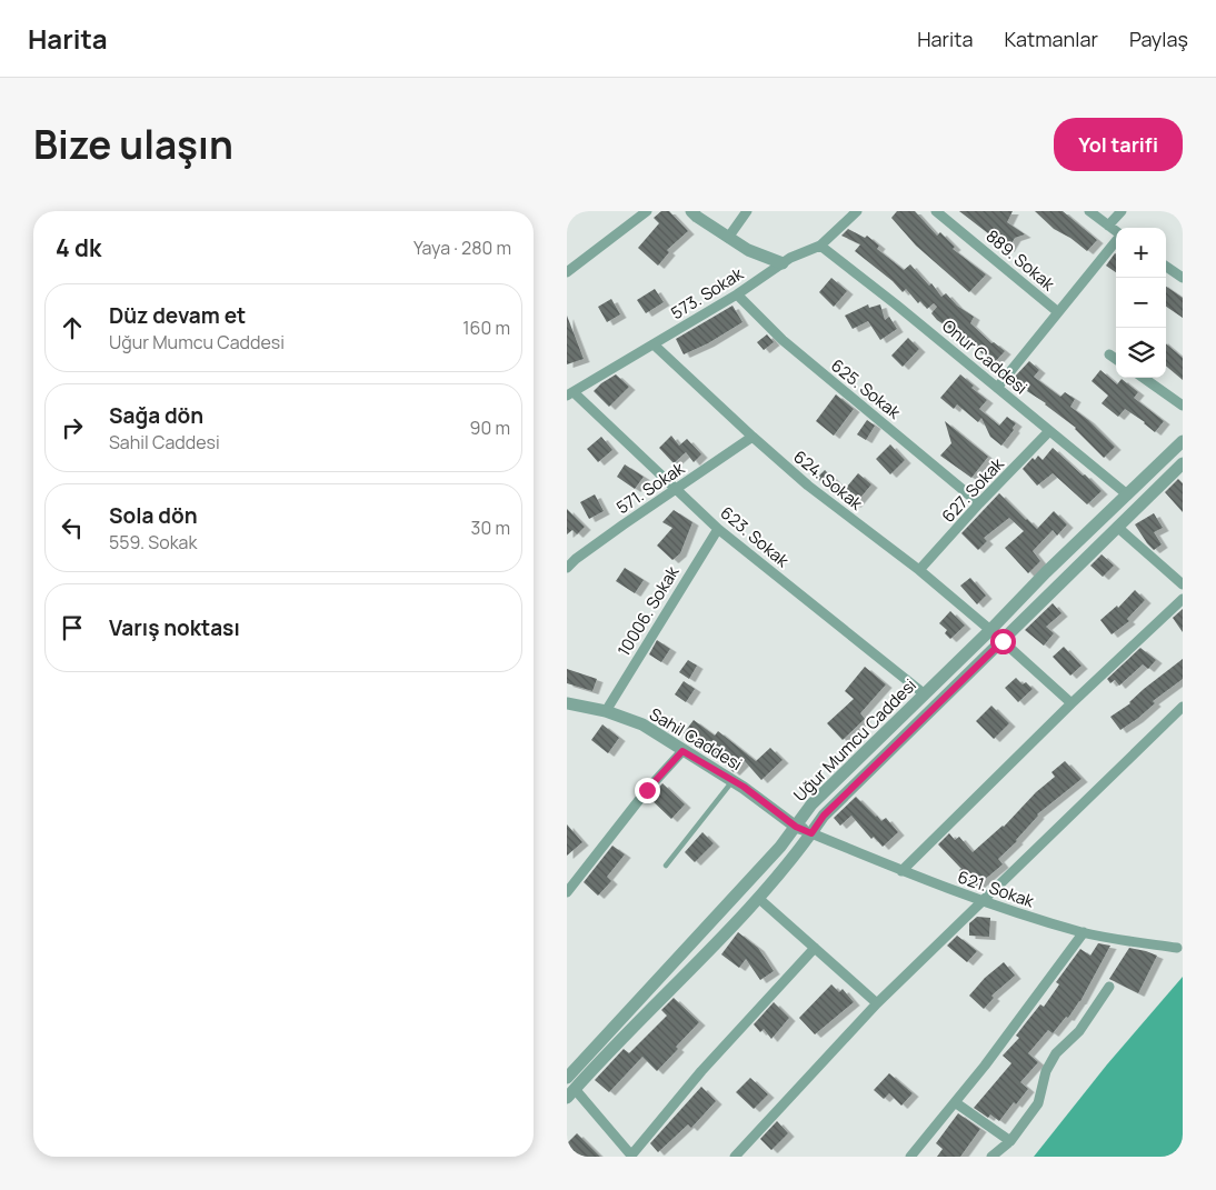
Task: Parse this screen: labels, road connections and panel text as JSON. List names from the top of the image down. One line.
{"streets":{"street":["889. Sokak","573. Sokak","Onur Caddesi","625. Sokak","624. Sokak","571. Sokak","627. Sokak","623. Sokak","10006. Sokak","Sahil Caddesi","Uğur Mumcu Caddesi","621. Sokak"]},"crossings":[["573. Sokak","Onur Caddesi"],["573. Sokak","625. Sokak"],["573. Sokak","624. Sokak"],["573. Sokak","623. Sokak"],["Onur Caddesi","627. Sokak"],["Onur Caddesi","Uğur Mumcu Caddesi"],["625. Sokak","627. Sokak"],["624. Sokak","571. Sokak"],["624. Sokak","627. Sokak"],["624. Sokak","Uğur Mumcu Caddesi"],["571. Sokak","623. Sokak"],["623. Sokak","10006. Sokak"],["623. Sokak","Uğur Mumcu Caddesi"],["10006. Sokak","Sahil Caddesi"],["Sahil Caddesi","Uğur Mumcu Caddesi"],["Sahil Caddesi","621. Sokak"],["Uğur Mumcu Caddesi","621. Sokak"]],"page":{"header":"Harita","nav":["Harita","Katmanlar","Paylaş"],"title":"Bize ulaşın","buttons":"Yol tarifi","heading":["4 dk","Yaya · 280 m"],"map_buttons":["+","−"],"list":[["Düz devam et","Uğur Mumcu Caddesi","160 m"],["Sağa dön","Sahil Caddesi","90 m"],["Sola dön","559. Sokak","30 m"],"Varış noktası"]}}
